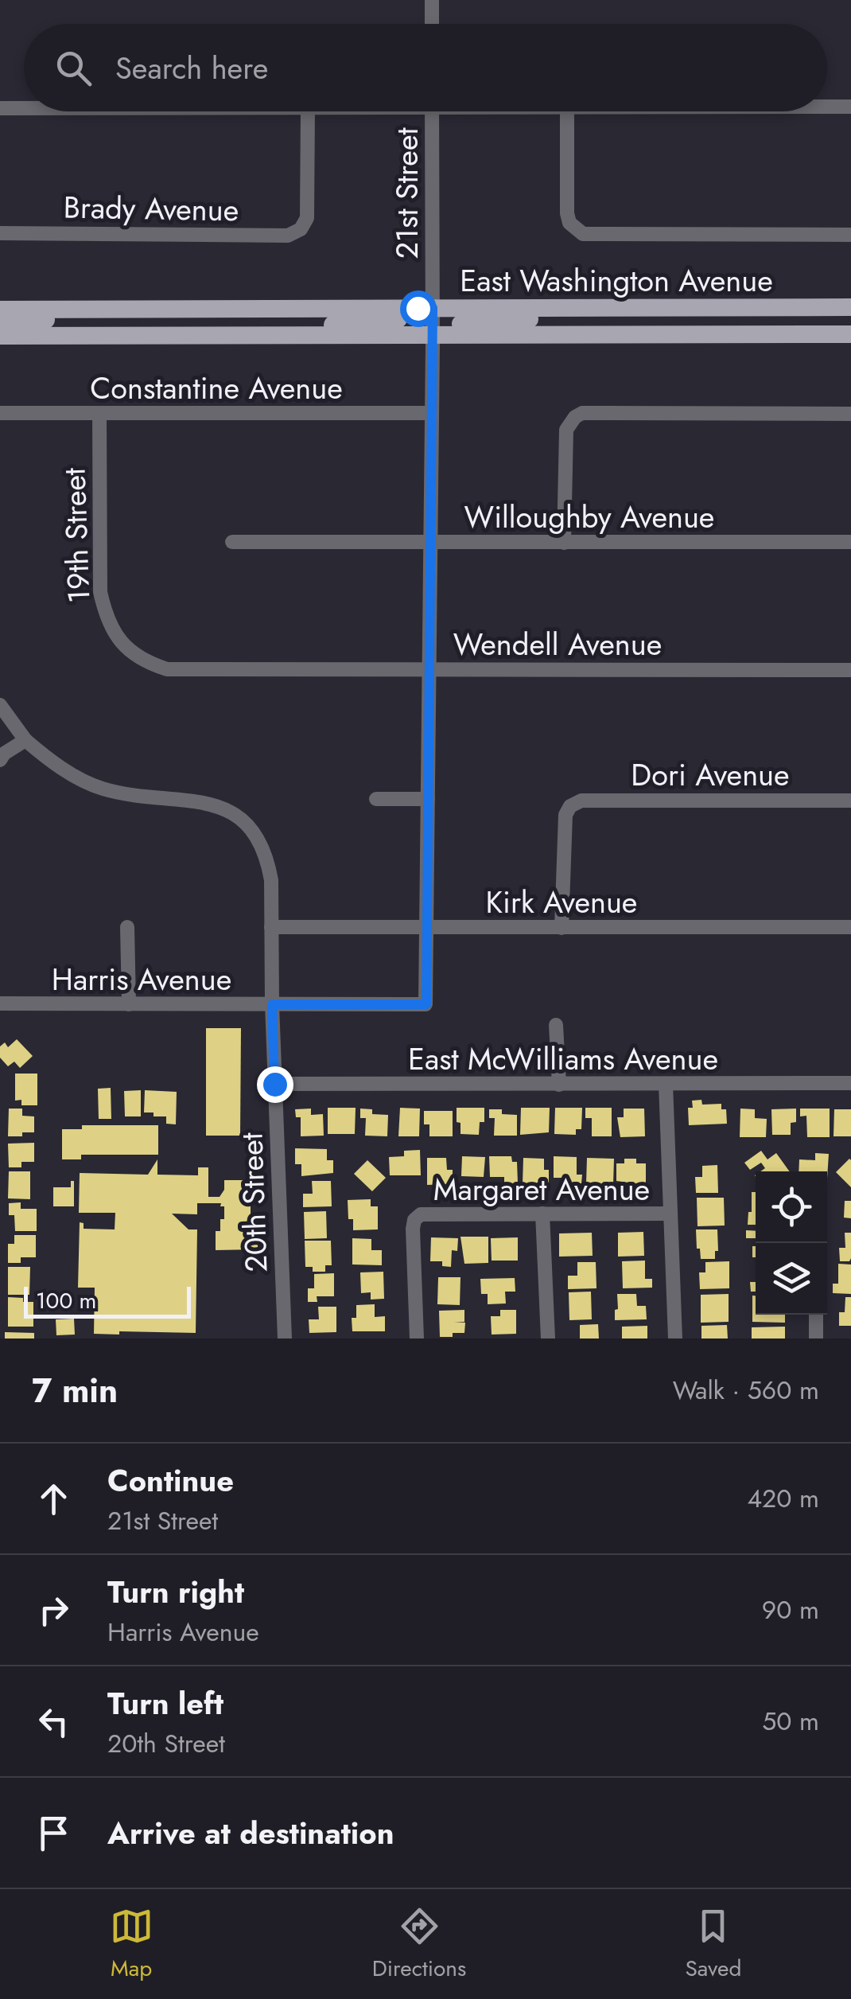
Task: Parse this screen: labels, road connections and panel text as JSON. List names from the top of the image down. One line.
{"streets":{"main road":["East Washington Avenue"],"street":["21st Street","Brady Avenue","Constantine Avenue","Willoughby Avenue","19th Street","Wendell Avenue","Dori Avenue","Kirk Avenue","Harris Avenue","East McWilliams Avenue","Margaret Avenue","20th Street"]},"crossings":[["21st Street","East Washington Avenue"],["21st Street","Constantine Avenue"],["21st Street","Willoughby Avenue"],["21st Street","Wendell Avenue"],["21st Street","Kirk Avenue"],["21st Street","Harris Avenue"],["Constantine Avenue","19th Street"],["19th Street","Wendell Avenue"],["Dori Avenue","Kirk Avenue"],["Kirk Avenue","20th Street"],["Harris Avenue","20th Street"],["East McWilliams Avenue","20th Street"]],"scale_bar":"100 m","page":{"search":"Search here","scale":"100 m","heading":["7 min","Walk · 560 m"],"list":[["Continue","21st Street","420 m"],["Turn right","Harris Avenue","90 m"],["Turn left","20th Street","50 m"],"Arrive at destination"],"nav":["Map","Directions","Saved"]}}
